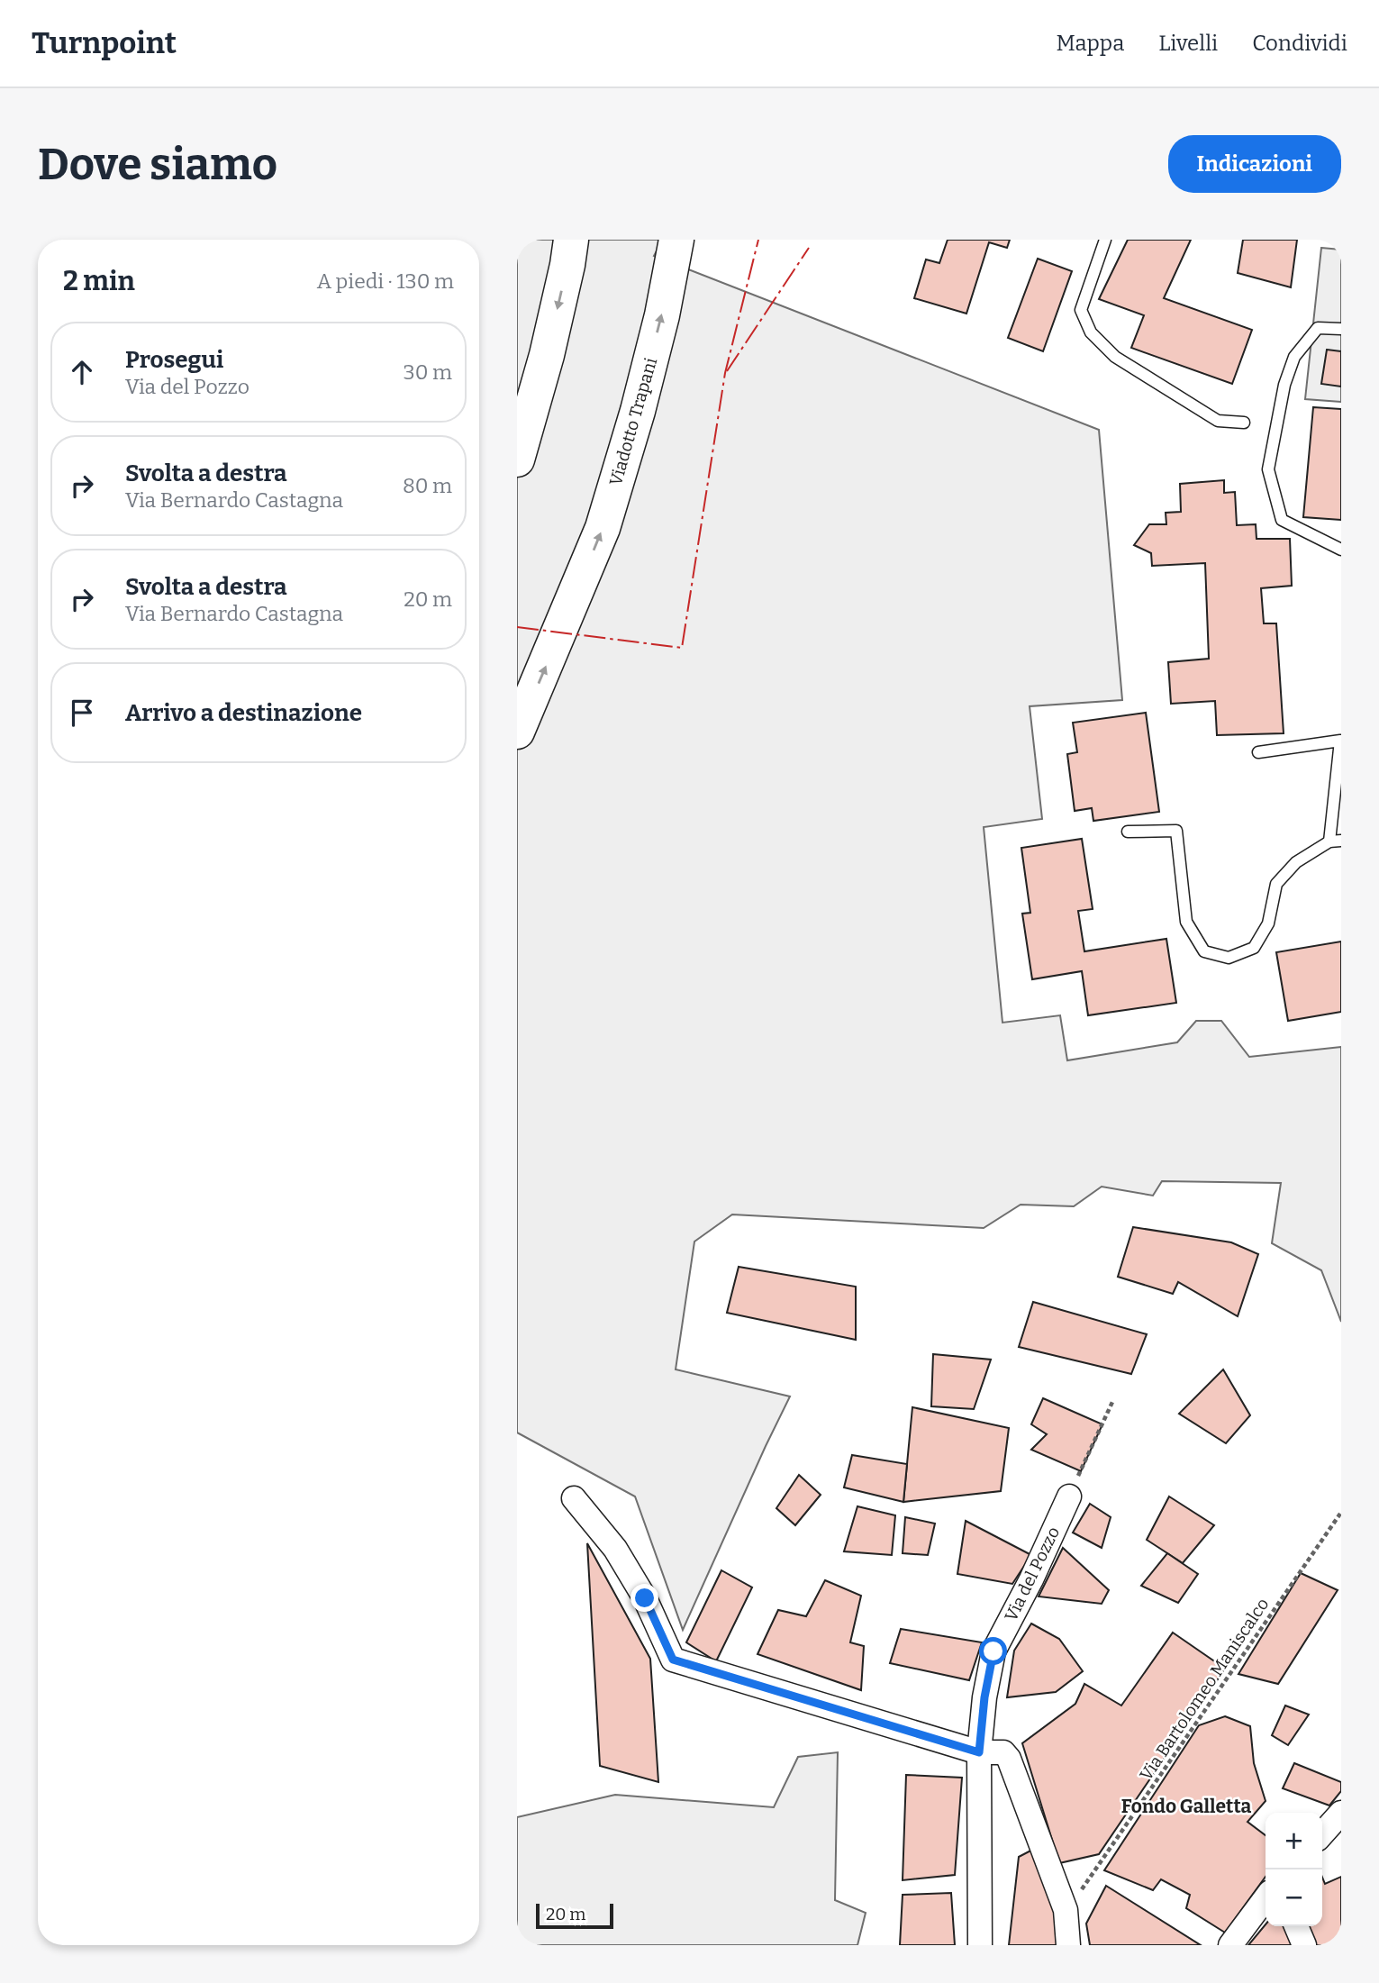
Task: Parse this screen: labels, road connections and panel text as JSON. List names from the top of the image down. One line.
{"streets":{"highway":["Viadotto Trapani"],"street":["Via del Pozzo"],"path":["Via Bartolomeo Maniscalco"]},"districts":["Fondo Galletta"],"scale_bar":"20 m","page":{"header":"Turnpoint","nav":["Mappa","Livelli","Condividi"],"buttons":"Indicazioni","title":"Dove siamo","heading":["2 min","A piedi · 130 m"],"list":[["Prosegui","Via del Pozzo","30 m"],["Svolta a destra","Via Bernardo Castagna","80 m"],["Svolta a destra","Via Bernardo Castagna","20 m"],"Arrivo a destinazione"],"map_buttons":["+","−"],"scale":"20 m"}}
